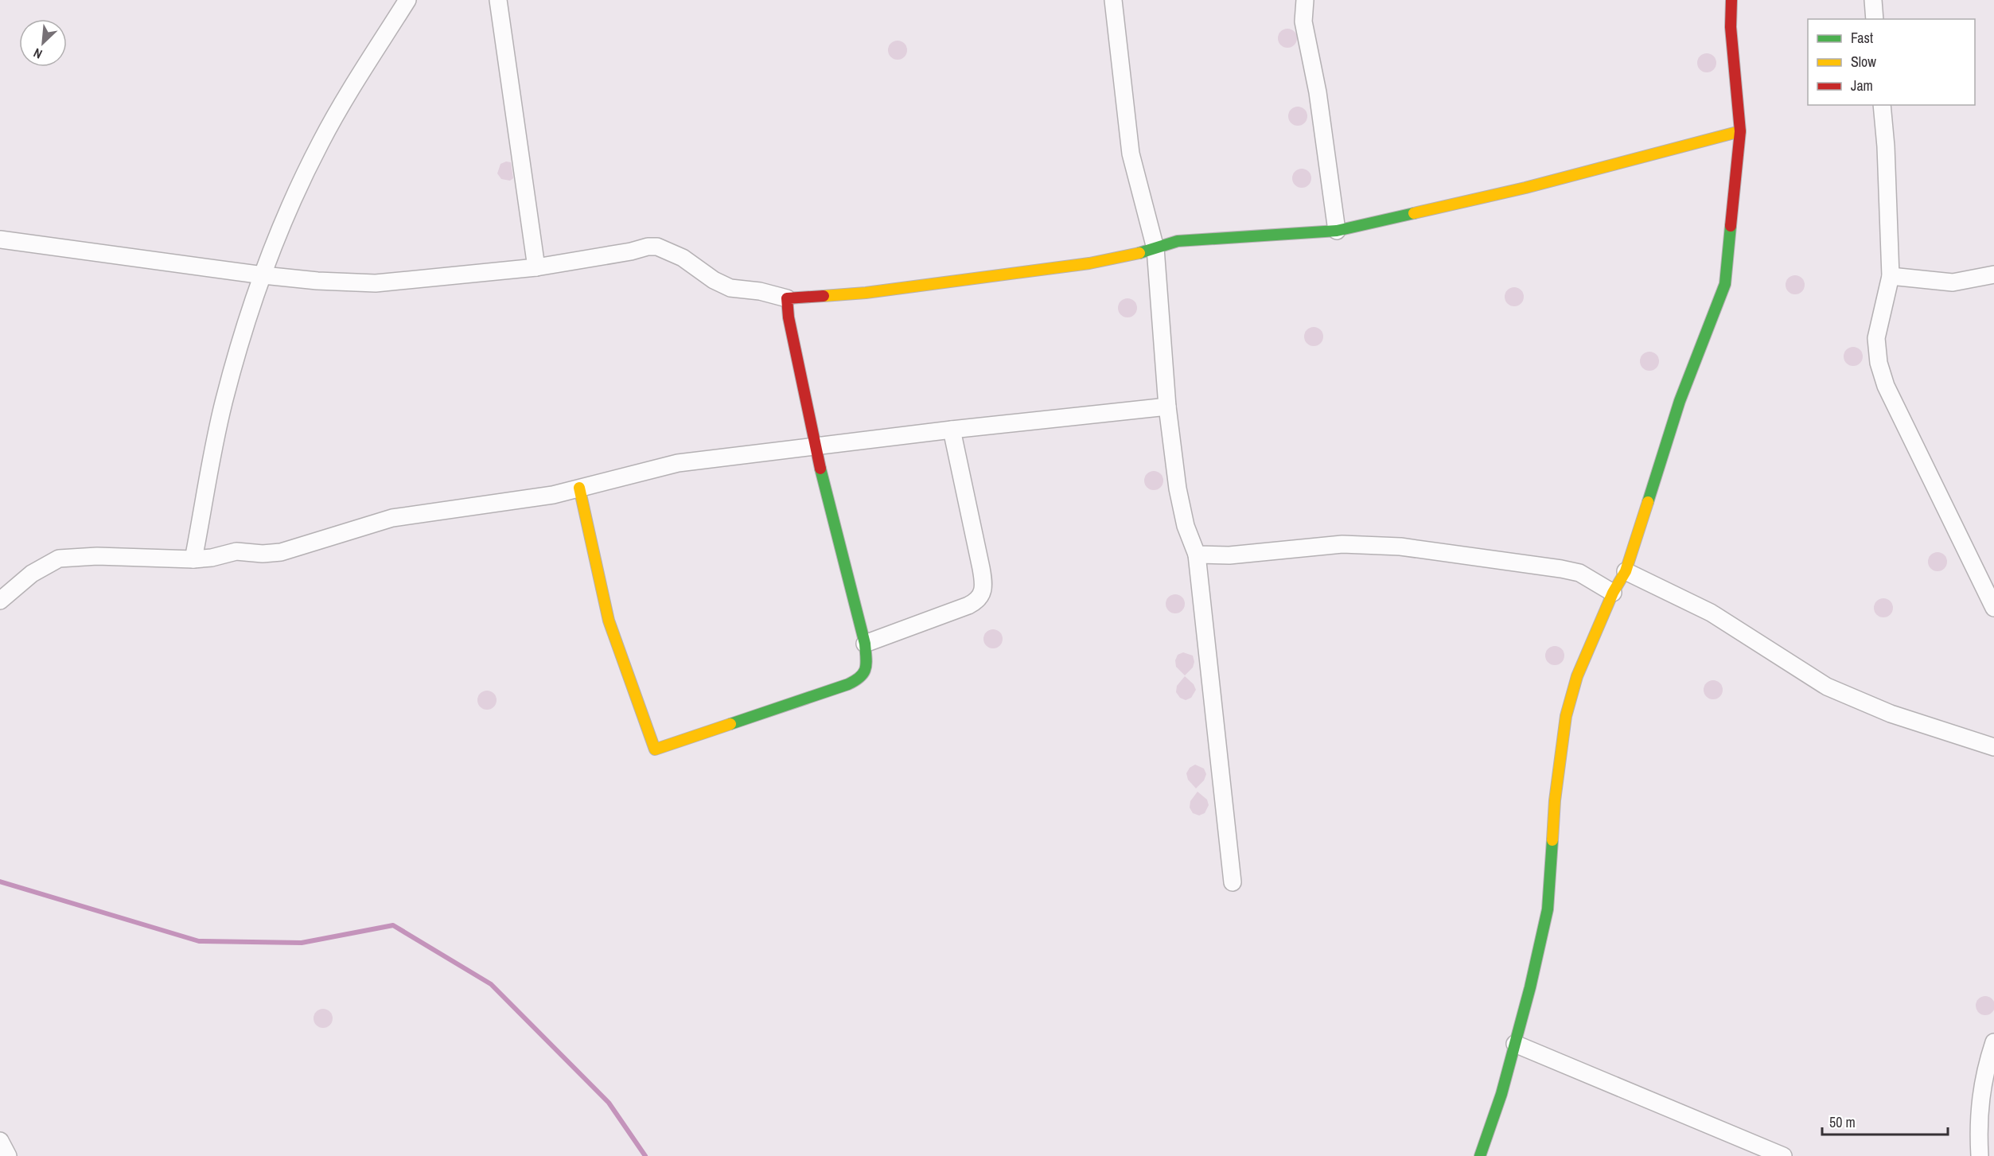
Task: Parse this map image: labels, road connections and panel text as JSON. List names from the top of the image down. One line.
{"legend":["Fast","Slow","Jam"],"scale_bar":"50 m","north":"bottom left"}
